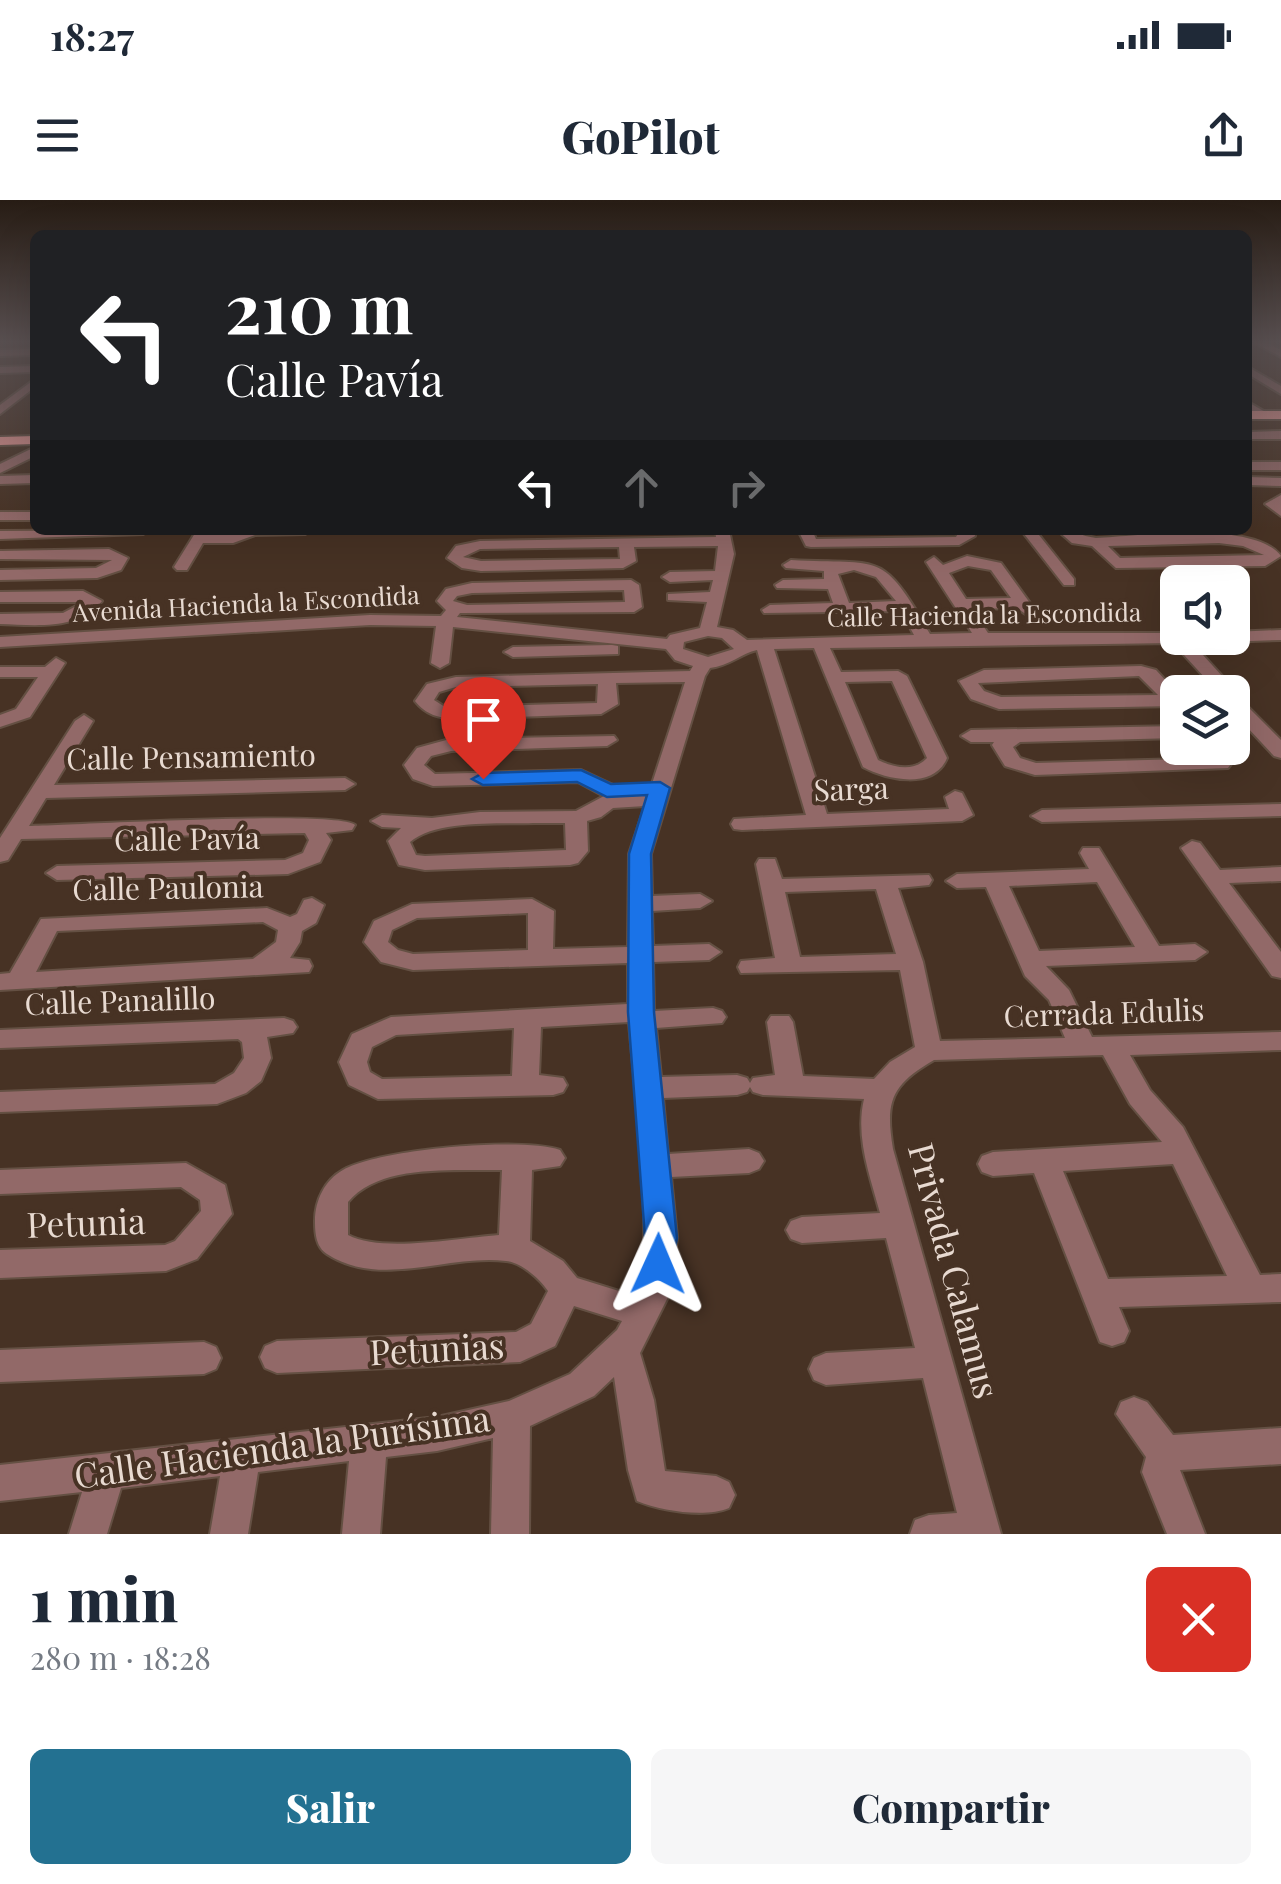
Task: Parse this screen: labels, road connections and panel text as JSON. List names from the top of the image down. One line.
{"streets":{"street":["Avenida Hacienda la Escondida","Calle Hacienda la Escondida","Calle Pensamiento","Sarga","Calle Pavía","Calle Paulonia","Calle Panalillo","Cerrada Edulis","Petunia","Privada Calamus","Petunias","Calle Hacienda la Purísima"]},"page":{"status":"18:27","header":"GoPilot","turn":["210 m","Calle Pavía"],"heading":["1 min","280 m · 18:28"],"buttons":["Salir","Compartir"]}}
